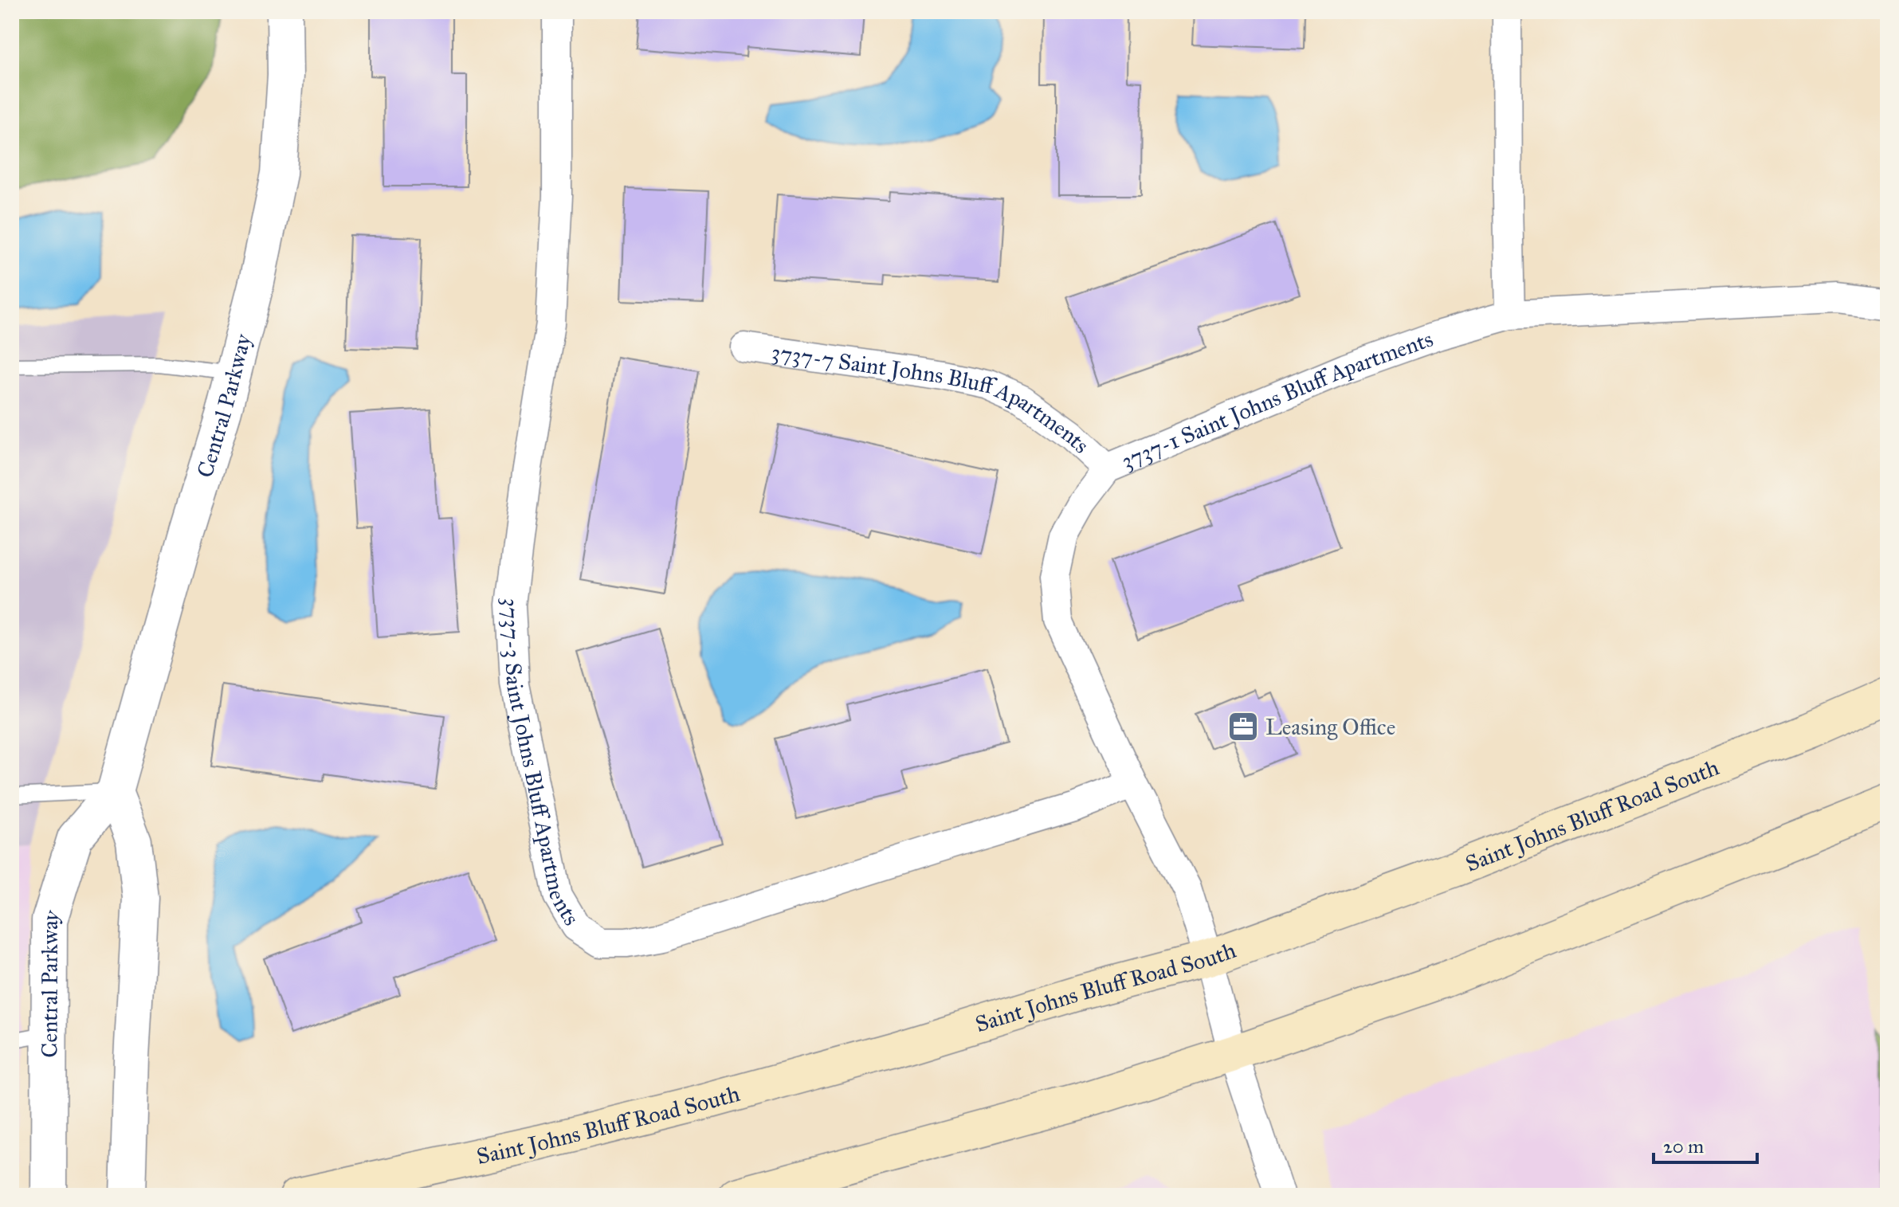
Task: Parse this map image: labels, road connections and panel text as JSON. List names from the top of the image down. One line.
{"streets":{"main road":["Saint Johns Bluff Road South"],"street":["3737-1 Saint Johns Bluff Apartments","3737-7 Saint Johns Bluff Apartments","Central Parkway","3737-3 Saint Johns Bluff Apartments"]},"crossings":[["3737-1 Saint Johns Bluff Apartments","3737-7 Saint Johns Bluff Apartments"],["3737-1 Saint Johns Bluff Apartments","3737-3 Saint Johns Bluff Apartments"],["3737-1 Saint Johns Bluff Apartments","Saint Johns Bluff Road South"]],"places":{"office":["Leasing Office"]},"scale_bar":"20 m"}
